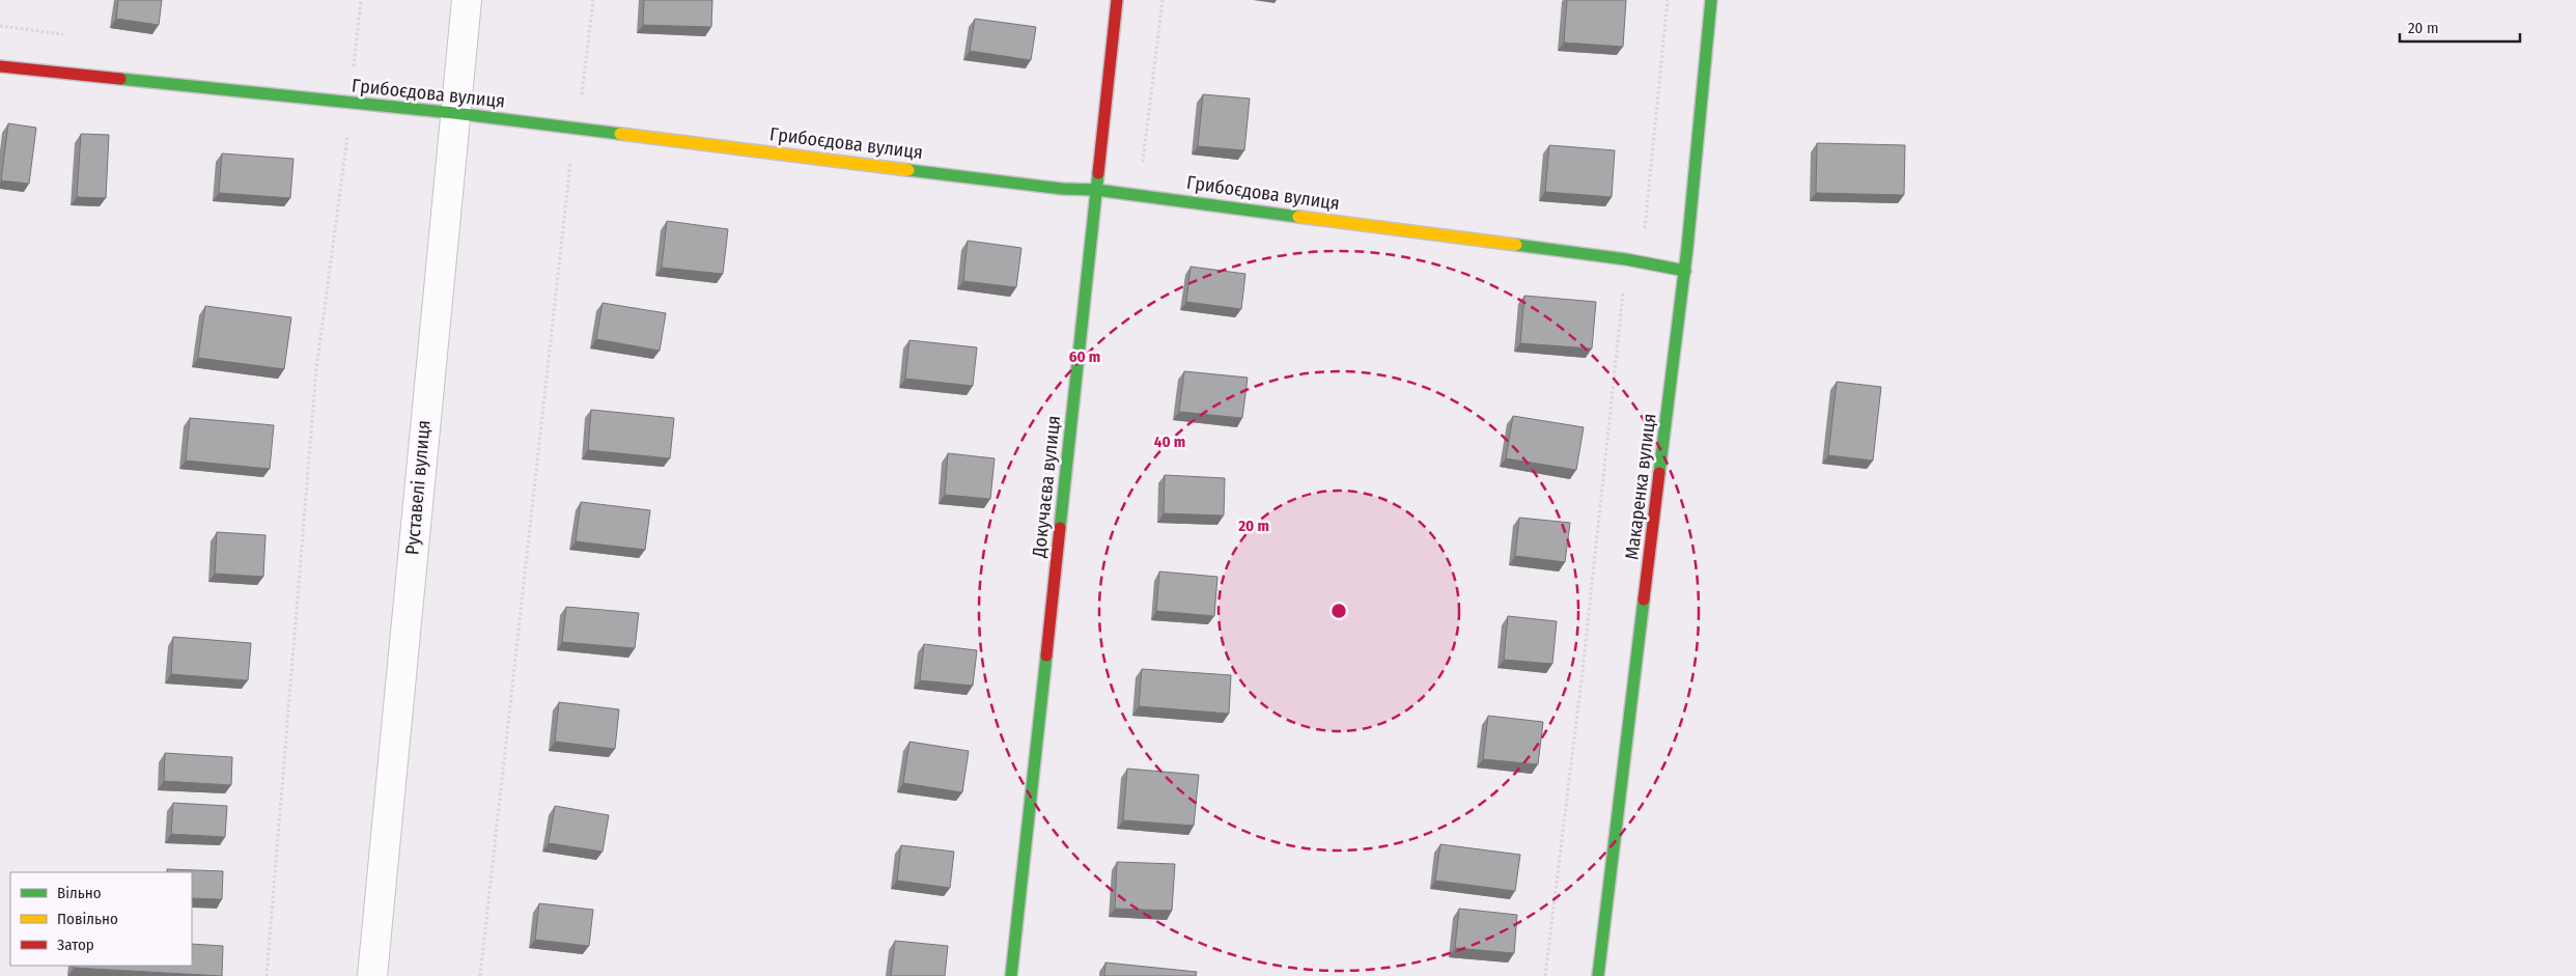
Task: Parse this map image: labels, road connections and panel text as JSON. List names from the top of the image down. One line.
{"streets":{"street":["Грибоєдова вулиця","Докучаєва вулиця","Макаренка вулиця","Руставелі вулиця"]},"crossings":[["Грибоєдова вулиця","Докучаєва вулиця"],["Грибоєдова вулиця","Макаренка вулиця"],["Грибоєдова вулиця","Руставелі вулиця"]],"legend":["Вільно","Повільно","Затор"],"scale_bar":"20 m","rings":["60 m","40 m","20 m"]}
